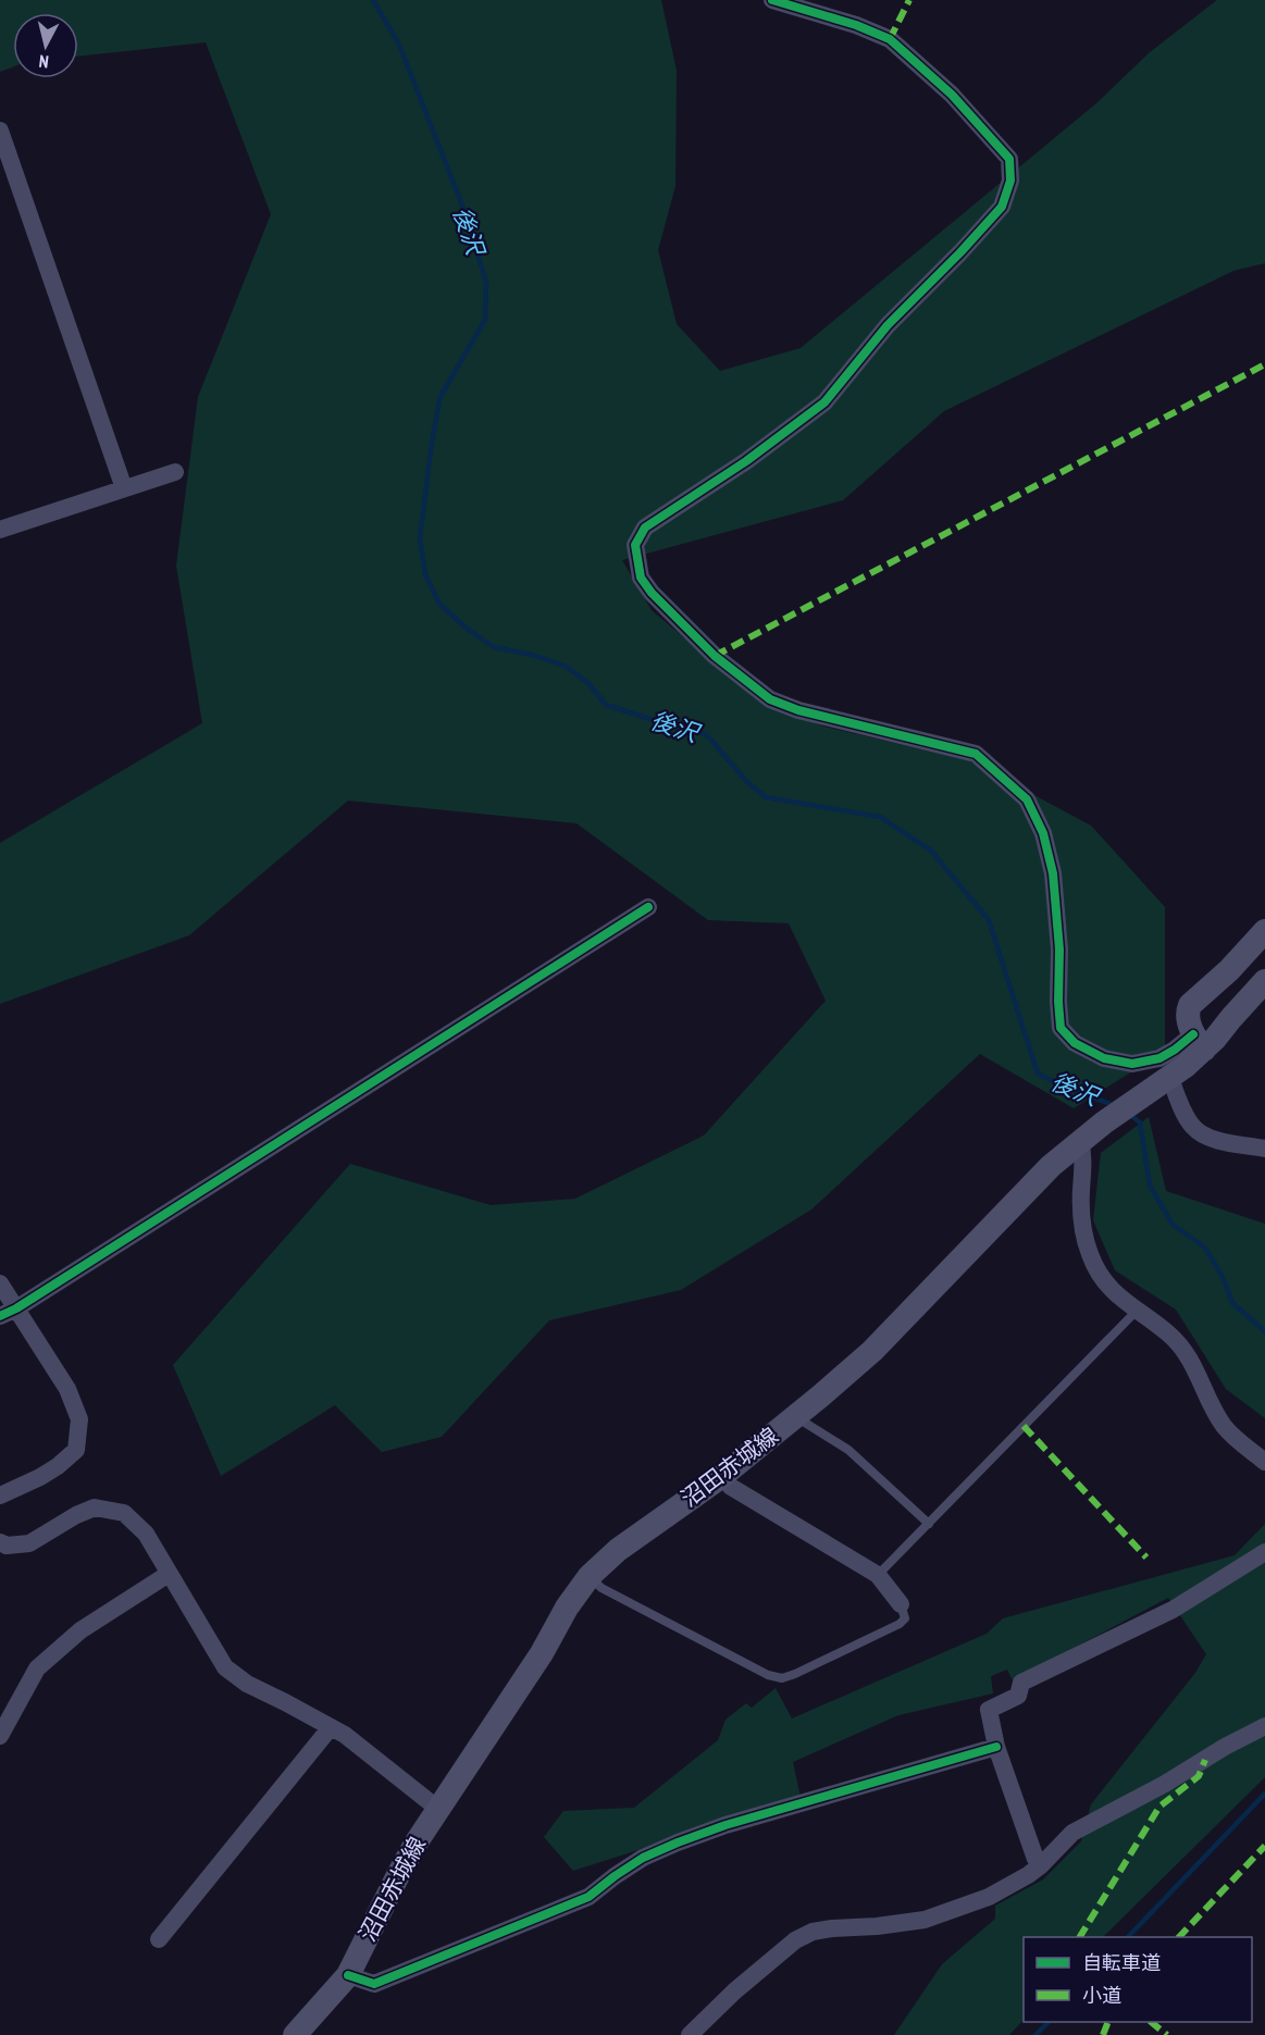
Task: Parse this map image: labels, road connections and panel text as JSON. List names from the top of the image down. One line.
{"streets":{"main road":["沼田赤城線"]},"water":["後沢"],"legend":["自転車道","小道"],"north":"bottom"}
